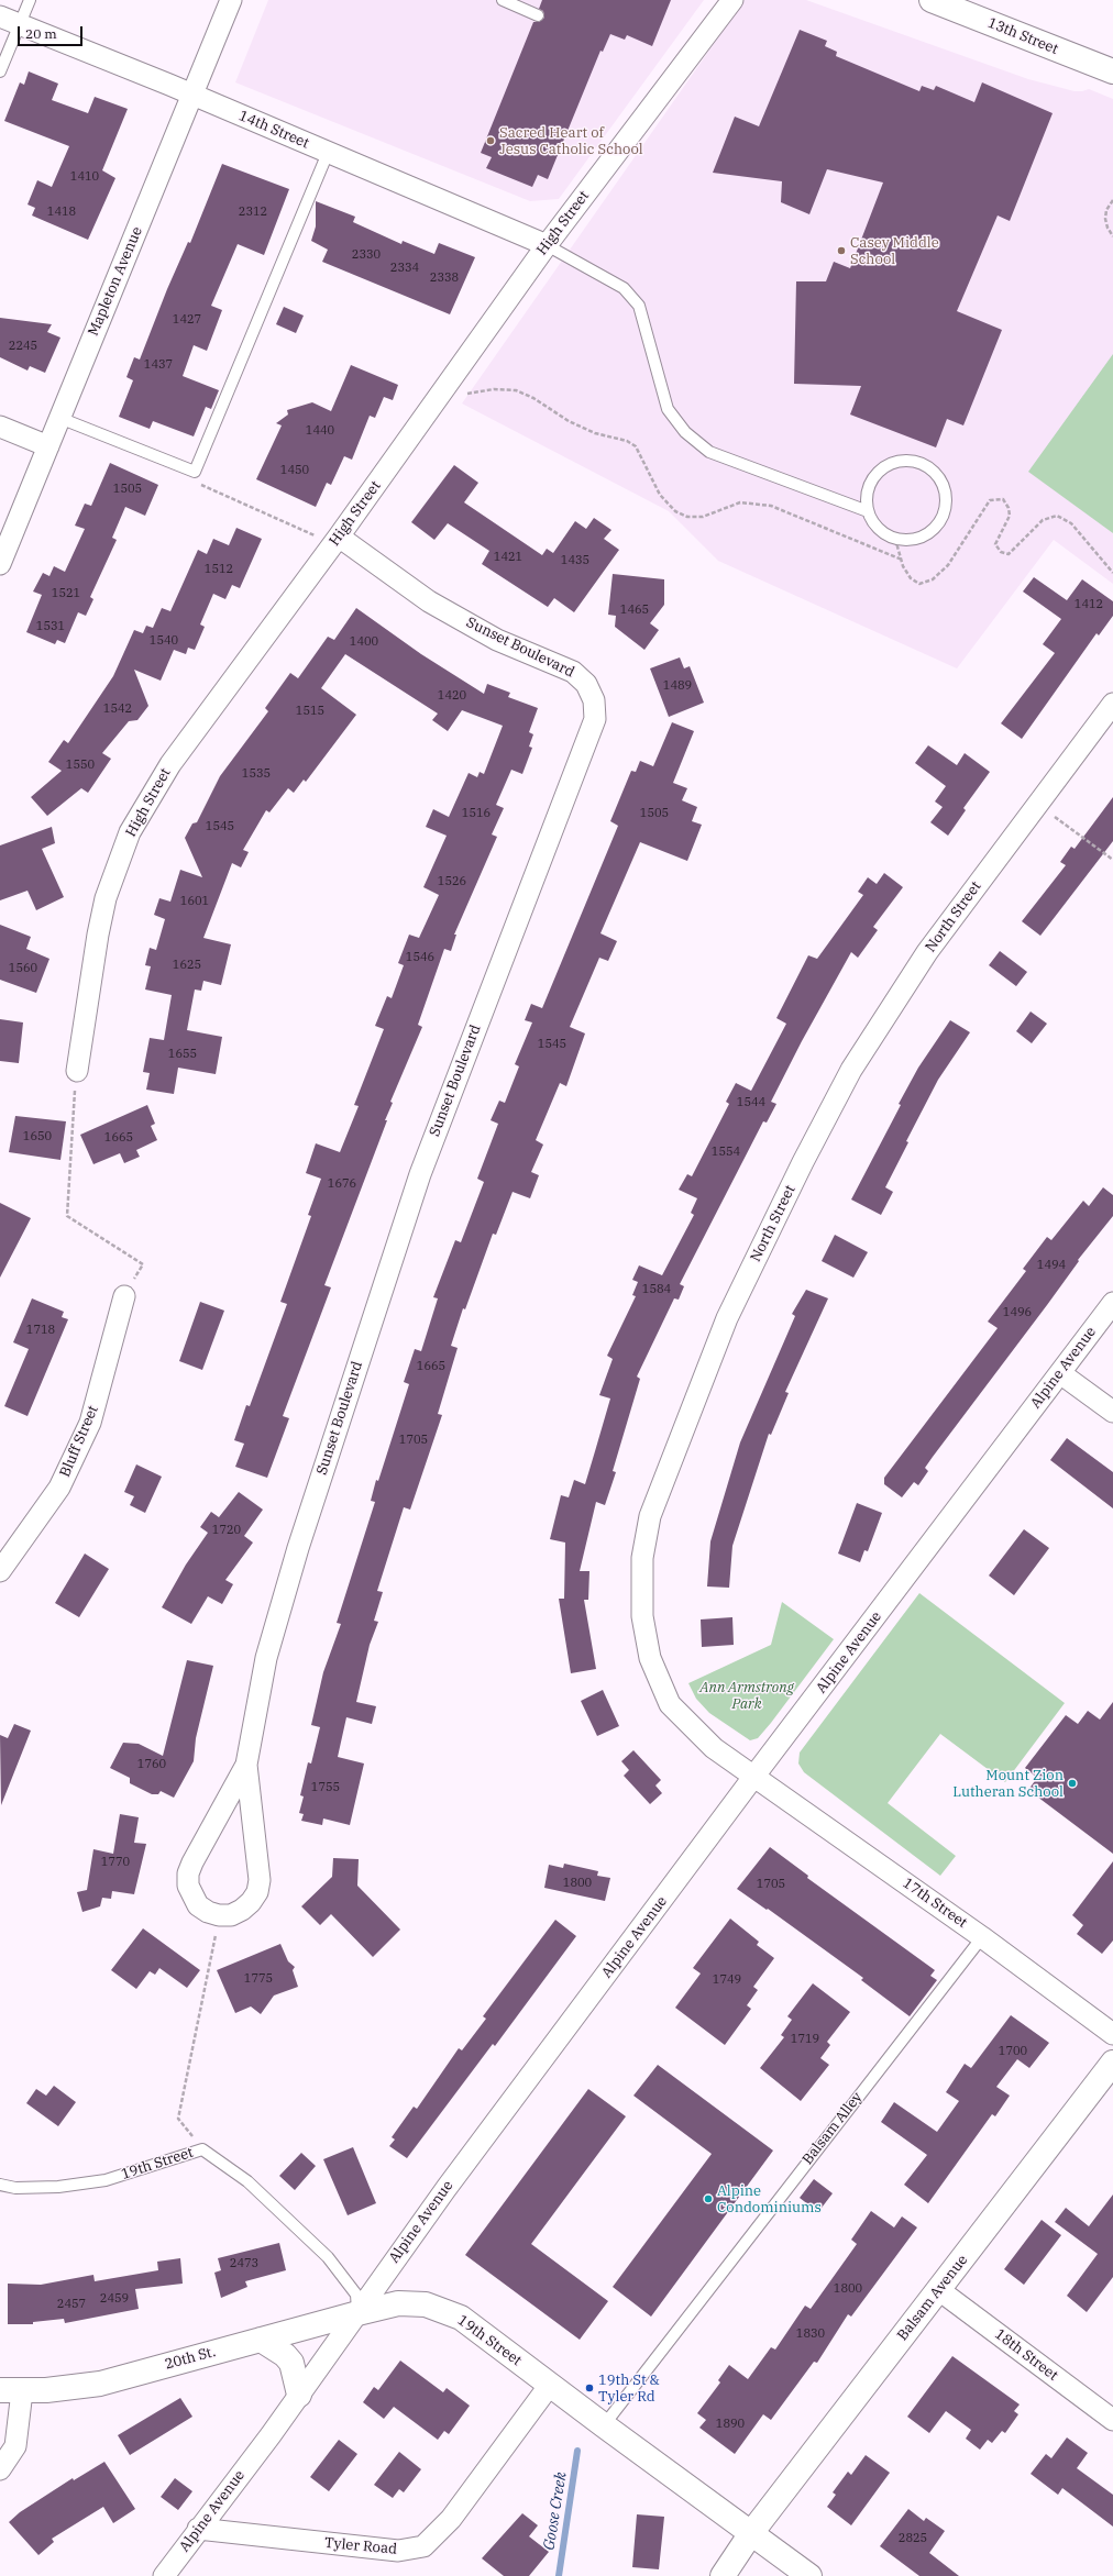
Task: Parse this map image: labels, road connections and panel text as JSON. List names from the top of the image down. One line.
{"streets":{"street":["13th Street","14th Street","High Street","Mapleton Avenue","Sunset Boulevard","North Street","Alpine Avenue","Bluff Street","17th Street","19th Street","Balsam Avenue","18th Street","20th St.","Tyler Road"],"lane":["Balsam Alley"]},"crossings":[["14th Street","High Street"],["14th Street","Mapleton Avenue"],["High Street","Sunset Boulevard"],["North Street","Alpine Avenue"],["North Street","17th Street"],["Alpine Avenue","17th Street"],["Alpine Avenue","19th Street"],["Alpine Avenue","20th St."],["Alpine Avenue","Tyler Road"],["17th Street","Balsam Alley"],["Balsam Alley","19th Street"],["19th Street","Balsam Avenue"],["19th Street","20th St."],["19th Street","Tyler Road"],["Balsam Avenue","18th Street"]],"water":["Goose Creek"],"parks":["Ann Armstrong Park"],"places":["Sacred Heart of Jesus Catholic School","Casey Middle School","Mount Zion Lutheran School","Alpine Condominiums","19th St & Tyler Rd"],"house_numbers":["1410","1418","2312","2330","2334","2338","1427","2245","1437","1440","1450","1505","1421","1435","1512","1521","1412","1465","1531","1540","1400","1489","1420","1542","1515","1550","1535","1516","1505","1545","1526","1601","1546","1625","1560","1545","1655","1544","1650","1665","1554","1676","1494","1584","1496","1718","1665","1705","1720","1760","1755","1770","1800","1705","1775","1749","1719","1700","2473","1800","2459","2457","1830","1890","2825"],"scale_bar":"20 m"}
